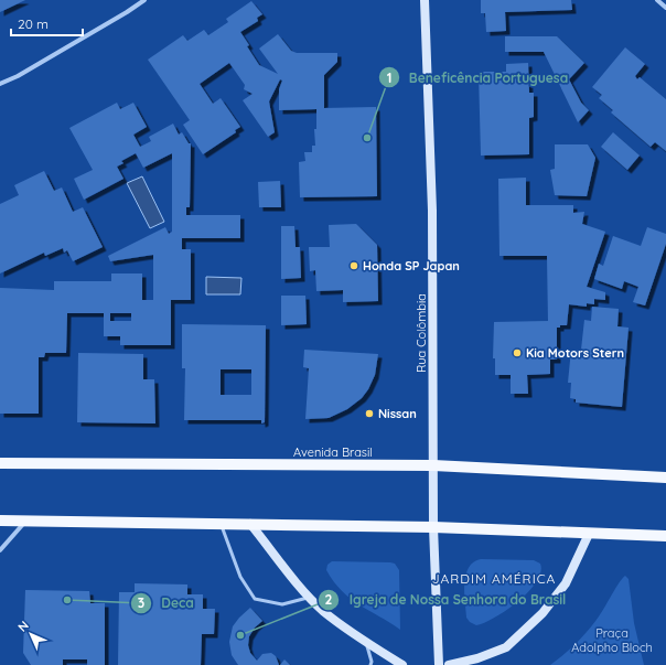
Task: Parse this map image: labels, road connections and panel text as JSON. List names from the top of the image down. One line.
{"streets":{"main road":["Rua Colômbia","Avenida Brasil"]},"crossings":[["Rua Colômbia","Avenida Brasil"]],"districts":["JARDIM AMÉRICA"],"parks":["Praça Adolpho Bloch"],"places":["Beneficência Portuguesa","Honda SP Japan","Kia Motors Stern","Nissan","Deca","Igreja de Nossa Senhora do Brasil"],"scale_bar":"20 m","north":"top left"}
